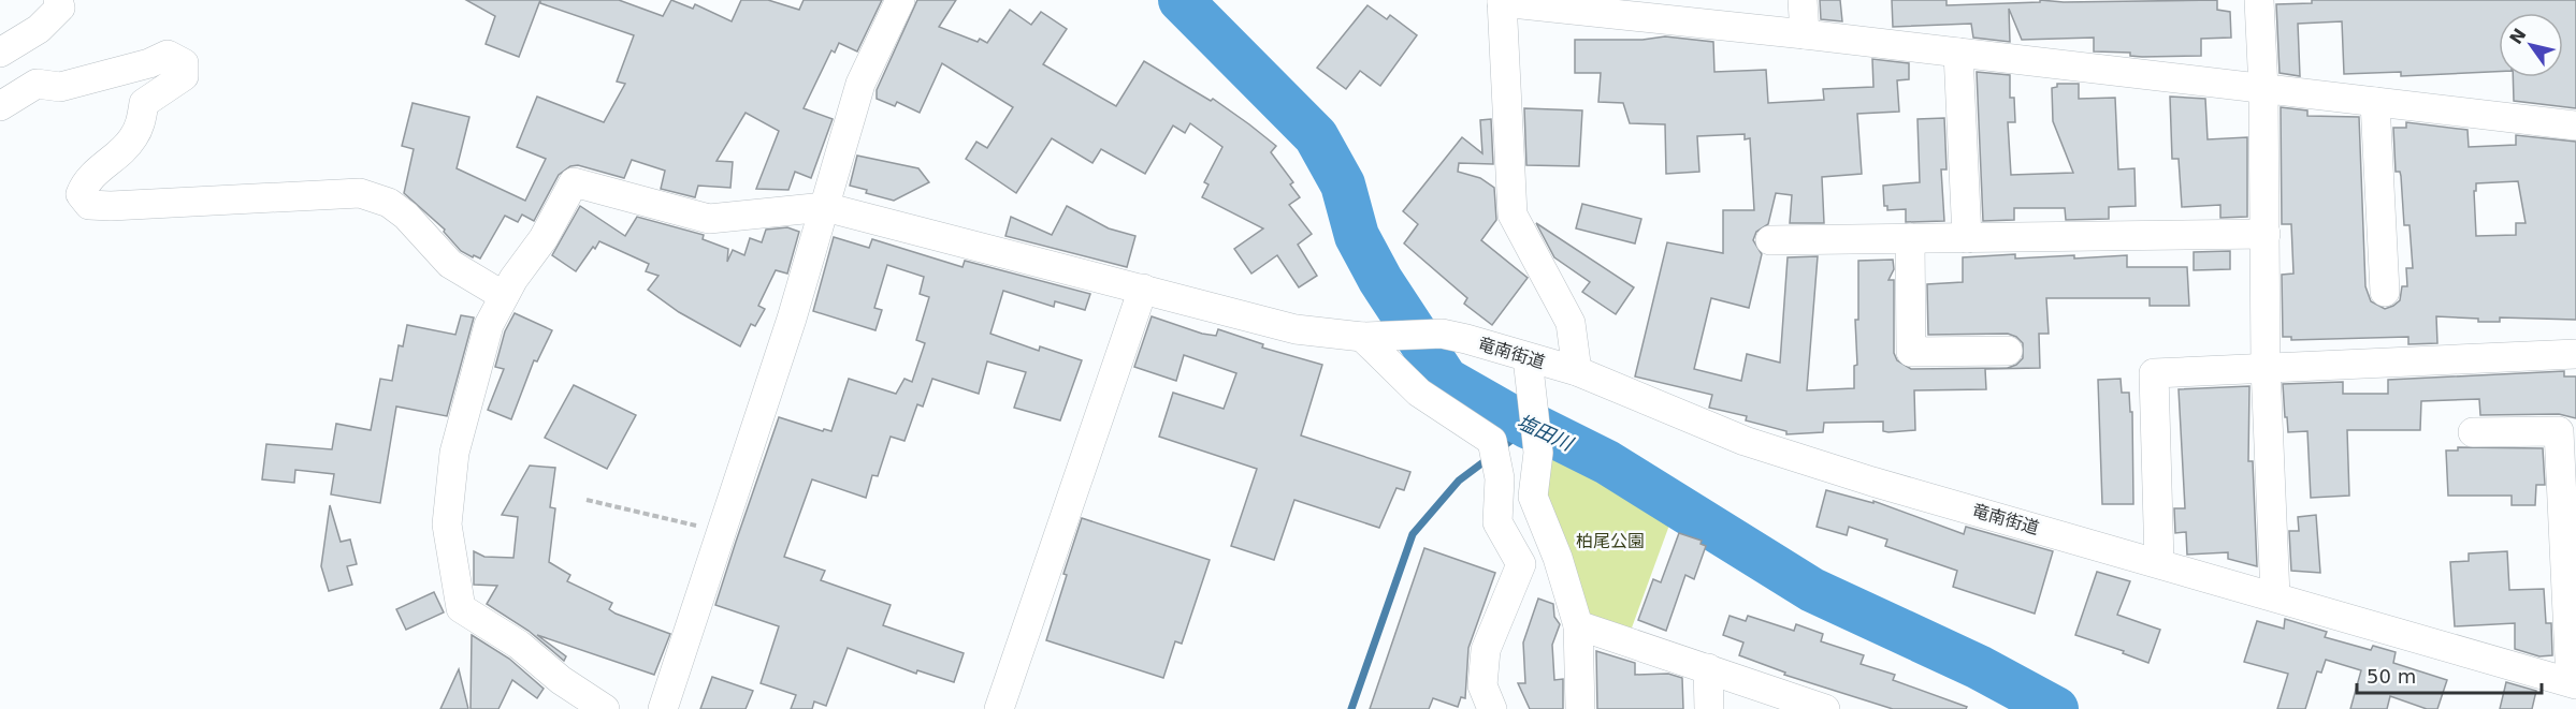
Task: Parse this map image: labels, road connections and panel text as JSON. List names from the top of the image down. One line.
{"streets":{"street":["竜南街道"]},"water":["塩田川"],"parks":["柏尾公園"],"scale_bar":"50 m","north":"top left"}
